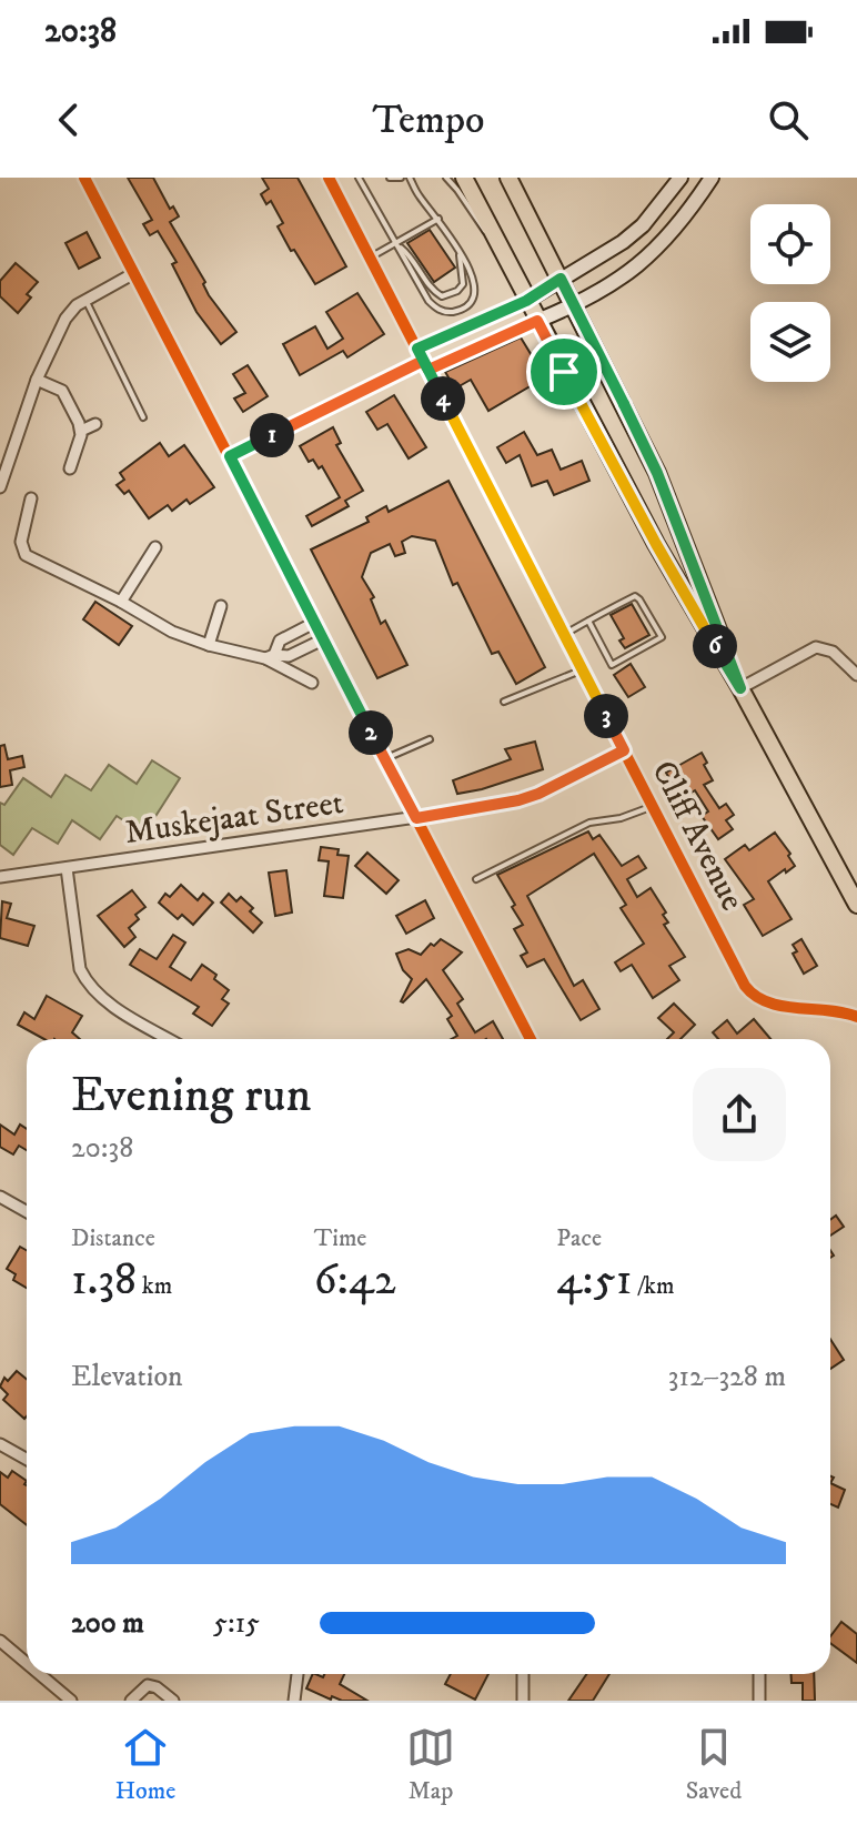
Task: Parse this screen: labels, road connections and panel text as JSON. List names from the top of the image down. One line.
{"streets":{"street":["Muskejaat Street","Cliff Avenue"]},"crossings":[["Muskejaat Street","Cliff Avenue"]],"page":{"status":"20:38","header":"Tempo","pins":["4","1","6","3","2"],"heading":["Evening run","20:38"],"stats":[["Distance","1.38 km"],["Time","6:42"],["Pace","4:51 /km"]],"chart":["Elevation","312–328 m"],"list":[{"name":"200 m","note":"5:15"}],"tabs":["Home","Map","Saved"]}}
